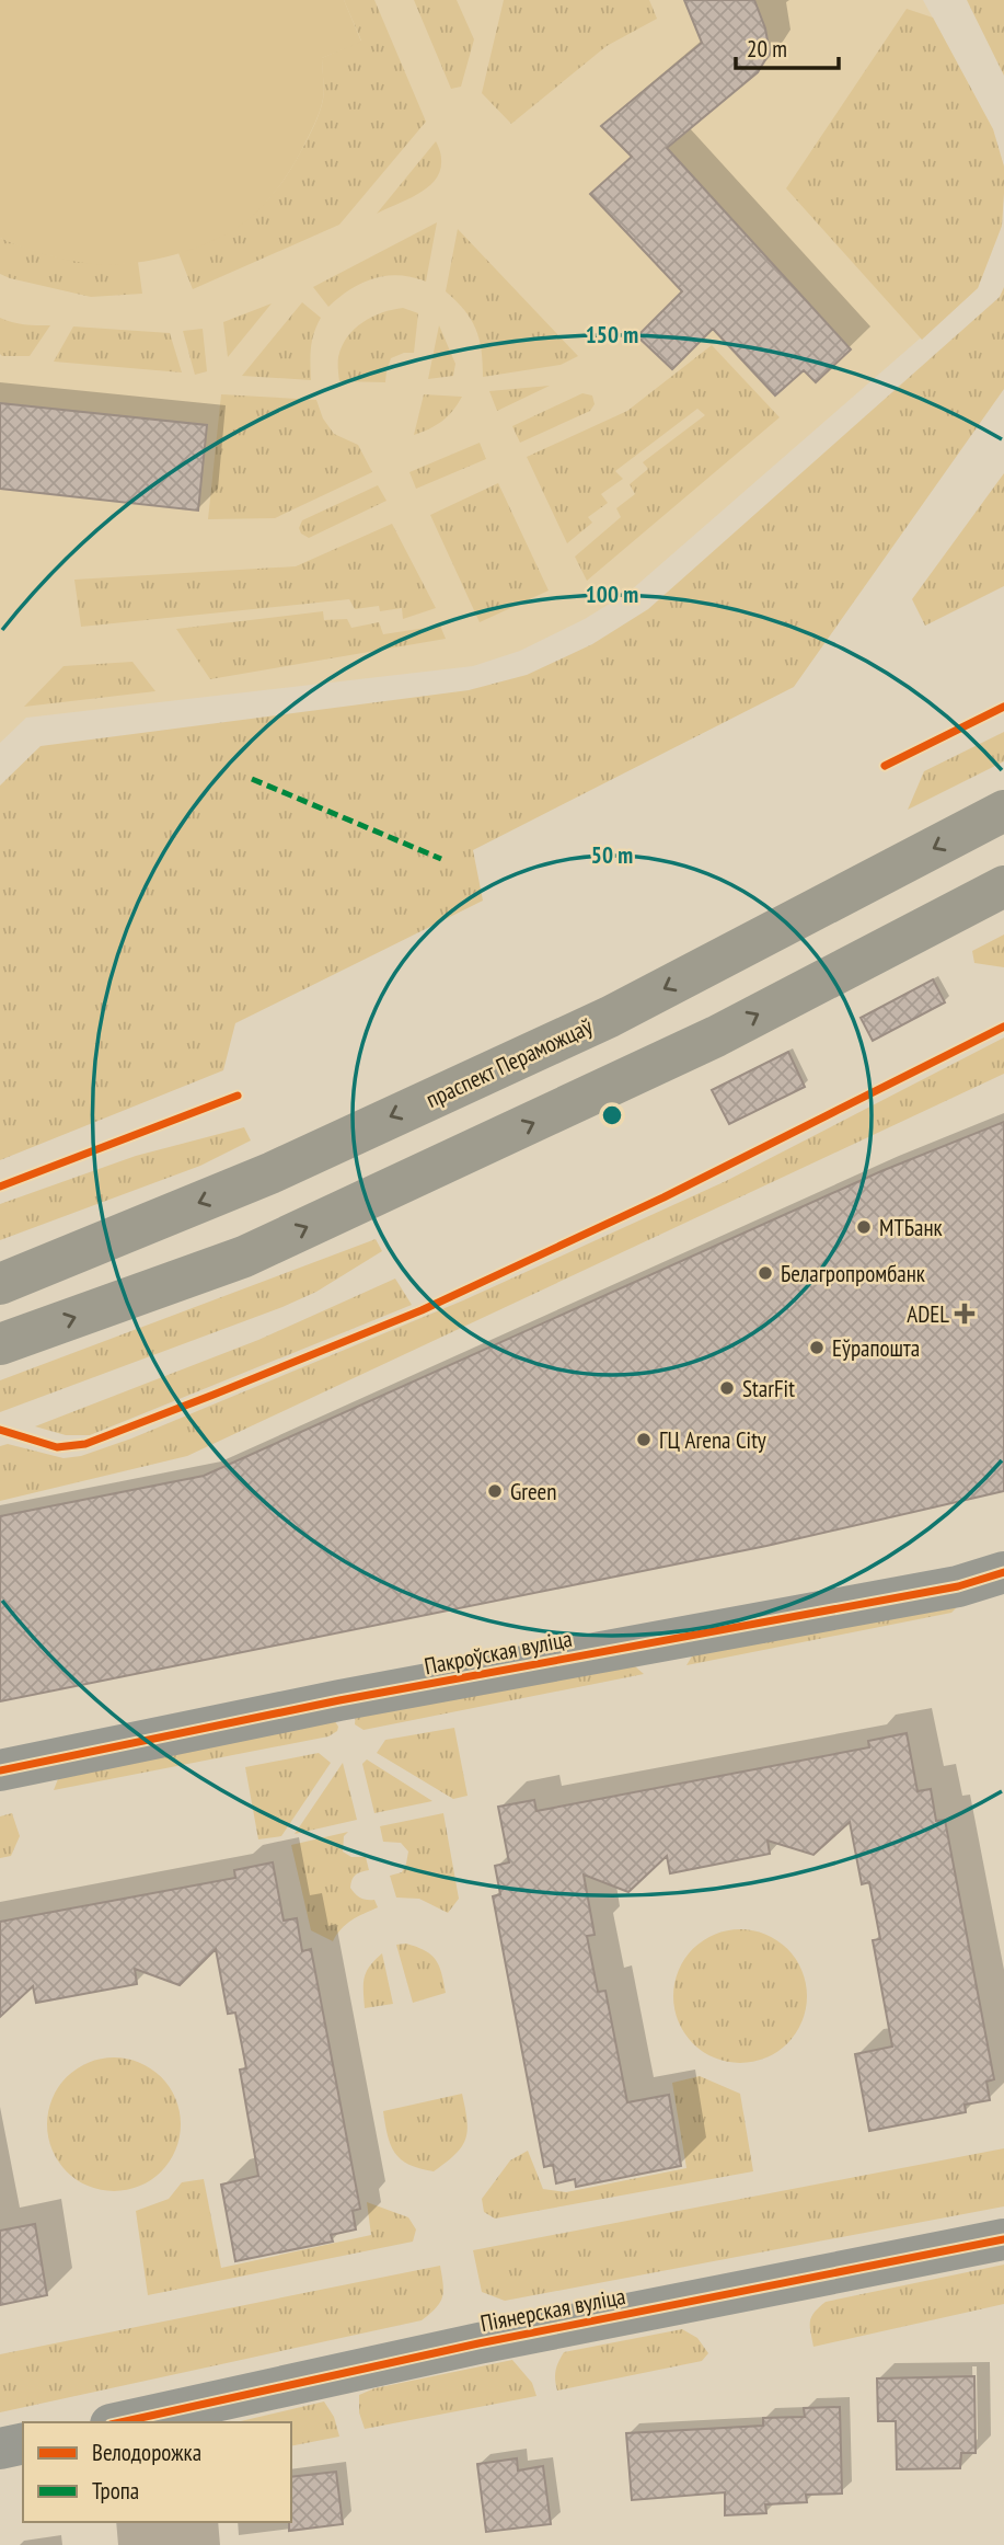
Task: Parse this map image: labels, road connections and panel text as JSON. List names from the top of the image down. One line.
{"streets":{"main road":["праспект Пераможцаў"],"street":["Пакроўская вуліца","Піянерская вуліца"]},"places":{"other":["МТБанк","Белагропромбанк","Еўрапошта","StarFit","ГЦ Arena City","Green"],"health":["ADEL"]},"legend":["Велодорожка","Тропа"],"scale_bar":"20 m","rings":["150 m","100 m","50 m"]}
